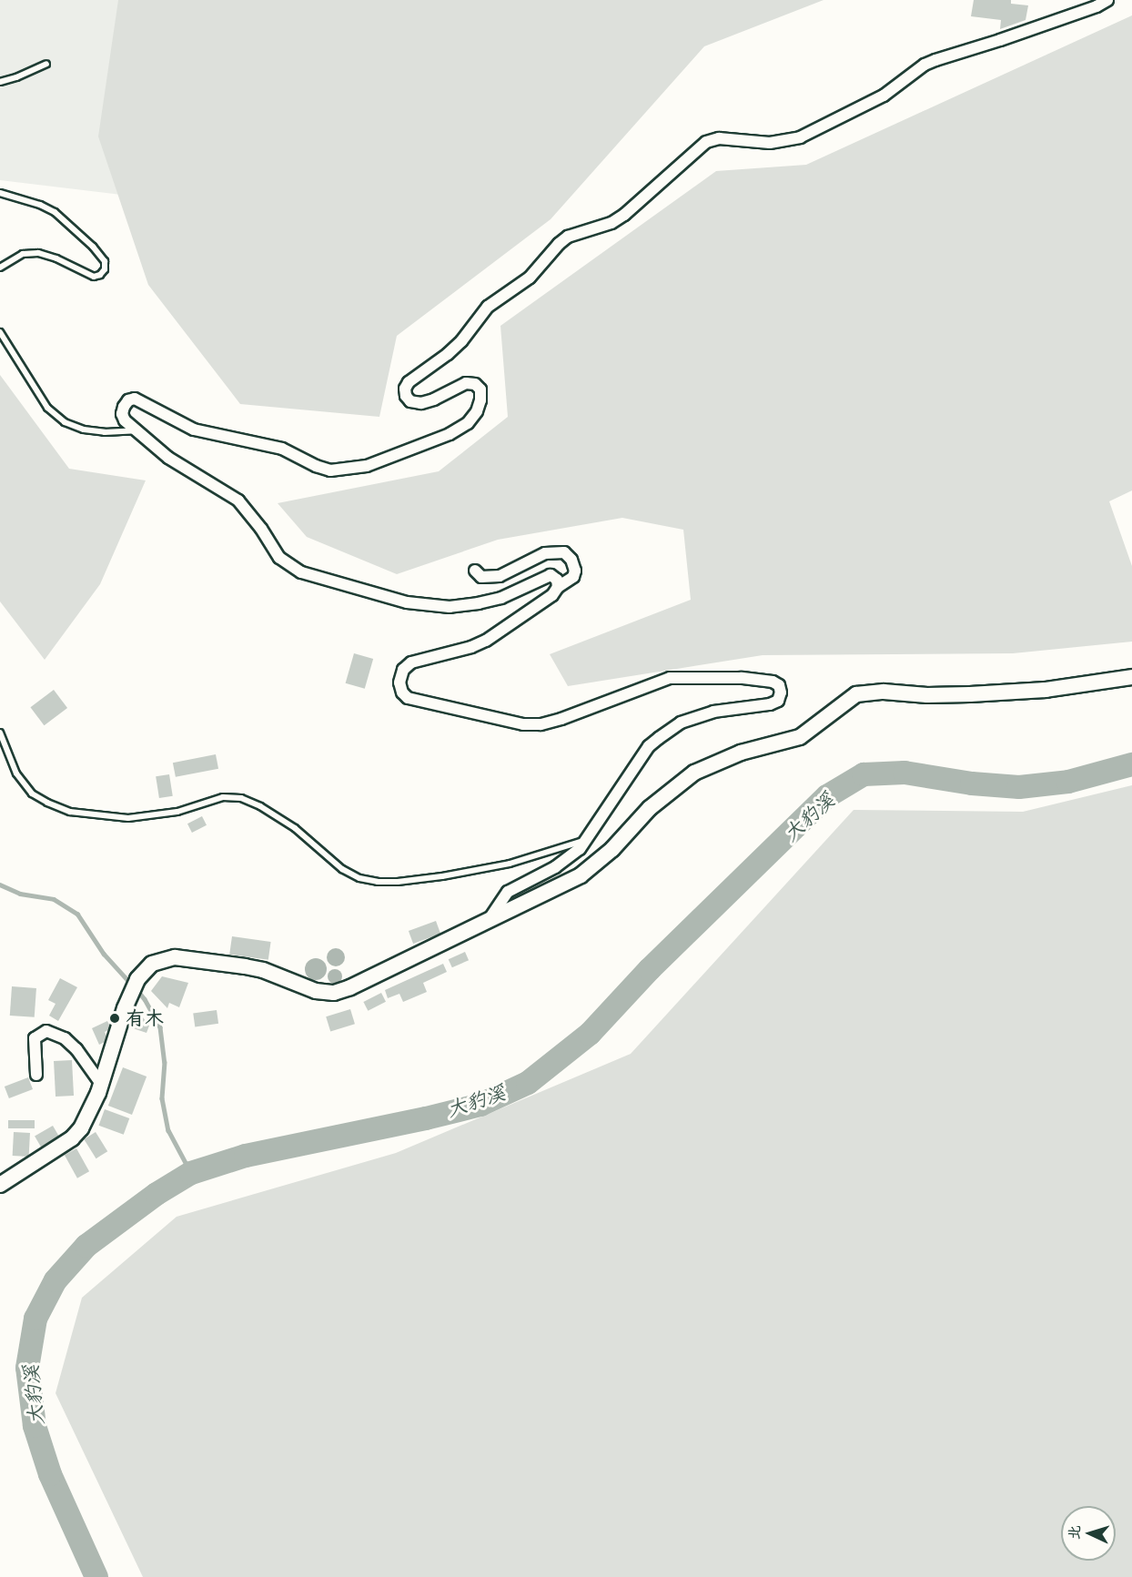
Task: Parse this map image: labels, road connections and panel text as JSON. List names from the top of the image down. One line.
{"water":["大豹溪"],"places":["有木"],"north":"left"}
